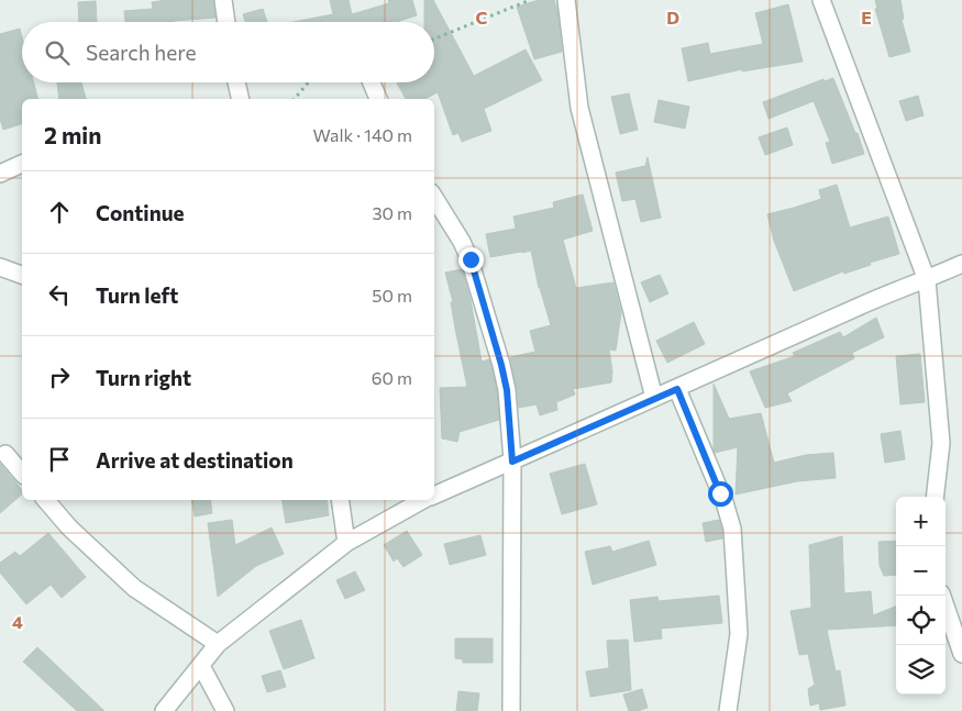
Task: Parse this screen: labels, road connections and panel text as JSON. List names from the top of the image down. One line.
{"page":{"search":"Search here","heading":["2 min","Walk · 140 m"],"list":[["Continue","30 m"],["Turn left","50 m"],["Turn right","60 m"],"Arrive at destination"],"map_buttons":["+","−"]},"grid":{"columns":["C","D","E"],"rows":["4"]}}
